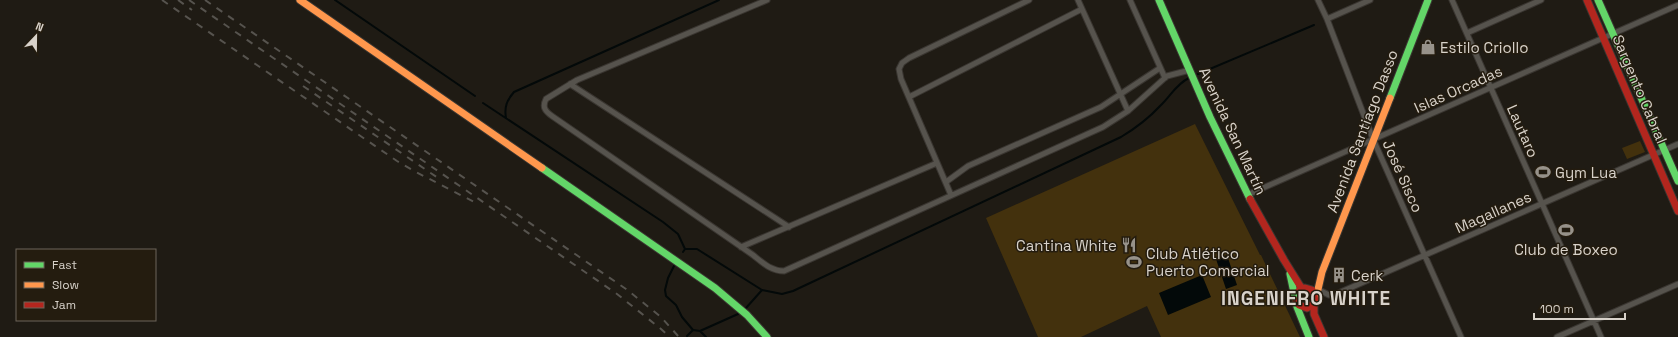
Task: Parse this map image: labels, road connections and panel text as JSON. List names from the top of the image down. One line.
{"streets":{"main road":["Sargento Cabral","Avenida San Martín","Avenida Santiago Dasso"],"street":["Islas Orcadas","Lautaro","José Sisco","Magallanes"]},"crossings":[["Islas Orcadas","Sargento Cabral"],["Islas Orcadas","Avenida San Martín"],["Islas Orcadas","Avenida Santiago Dasso"],["Islas Orcadas","Lautaro"],["Islas Orcadas","José Sisco"],["Sargento Cabral","Magallanes"],["Avenida San Martín","Avenida Santiago Dasso"],["Avenida Santiago Dasso","José Sisco"],["Avenida Santiago Dasso","Magallanes"],["Lautaro","Magallanes"],["José Sisco","Magallanes"]],"districts":["INGENIERO WHITE"],"places":{"shop":["Estilo Criollo"],"sports":["Gym Lua","Club de Boxeo","Club Atlético Puerto Comercial"],"restaurant":["Cantina White"],"building":["Cerk"]},"legend":["Fast","Slow","Jam"],"scale_bar":"100 m","north":"top"}
